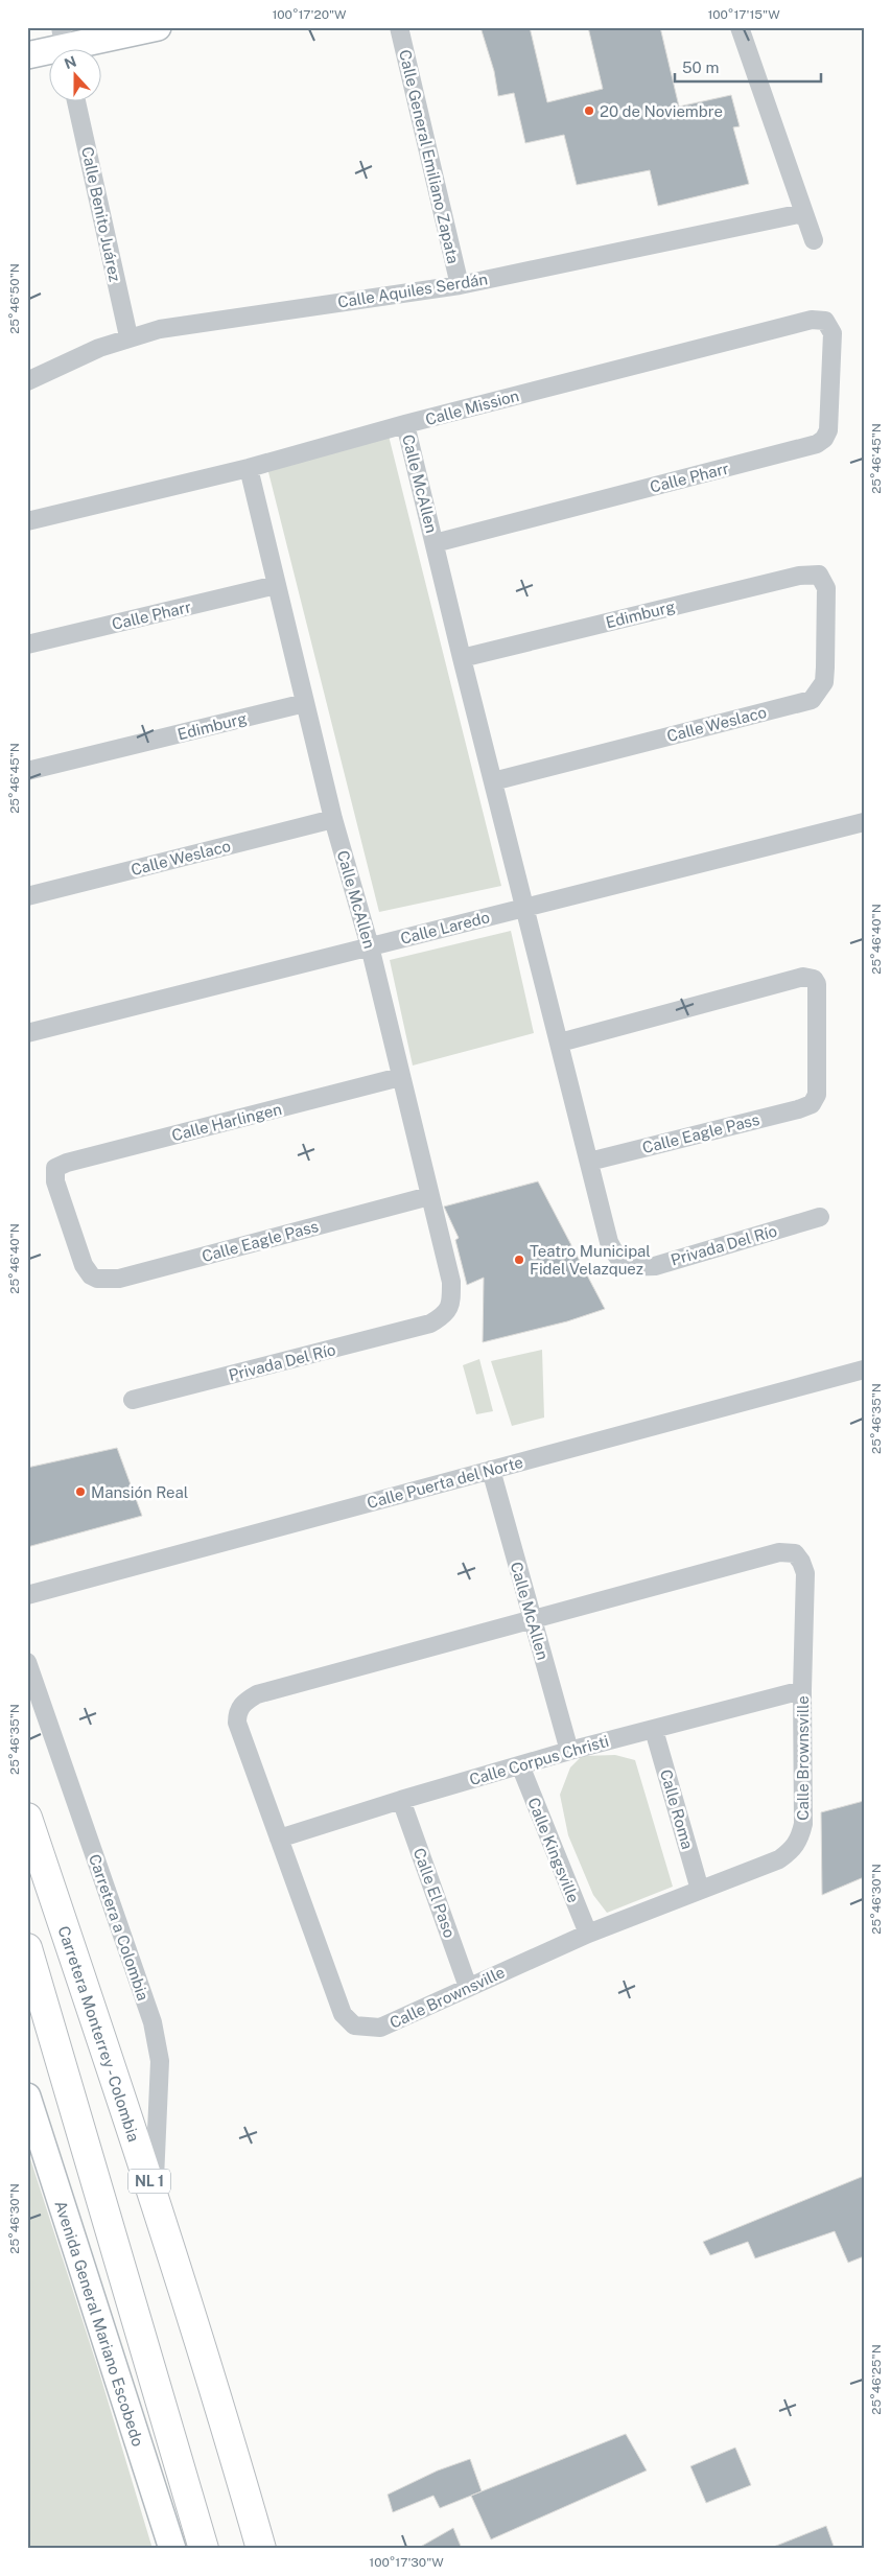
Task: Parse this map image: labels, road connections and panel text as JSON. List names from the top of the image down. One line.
{"streets":{"main road":["Carretera Monterrey - Colombia","NL 1"],"street":["Calle General Emiliano Zapata","Calle Benito Juárez","Calle Aquiles Serdán","Calle Mission","Calle Pharr","Calle McAllen","Edimburg","Calle Weslaco","Calle Laredo","Calle Harlingen","Calle Eagle Pass","Privada Del Río","Calle Puerta del Norte","Calle Brownsville","Calle Corpus Christi","Calle Roma","Calle Kingsville","Calle El Paso","Carretera a Colombia","Avenida General Mariano Escobedo"]},"crossings":[["Calle General Emiliano Zapata","Calle Aquiles Serdán"],["Calle Benito Juárez","Calle Aquiles Serdán"],["Calle Mission","Calle Pharr"],["Calle Mission","Calle McAllen"],["Calle Pharr","Calle McAllen"],["Calle McAllen","Edimburg"],["Calle McAllen","Calle Weslaco"],["Calle McAllen","Calle Laredo"],["Calle McAllen","Calle Harlingen"],["Calle McAllen","Calle Eagle Pass"],["Calle McAllen","Privada Del Río"],["Calle McAllen","Calle Puerta del Norte"],["Calle McAllen","Calle Brownsville"],["Calle McAllen","Calle Corpus Christi"],["Edimburg","Calle Weslaco"],["Calle Harlingen","Calle Eagle Pass"],["Calle Brownsville","Calle Corpus Christi"],["Calle Brownsville","Calle Roma"],["Calle Brownsville","Calle Kingsville"],["Calle Brownsville","Calle El Paso"],["Calle Corpus Christi","Calle Roma"],["Calle Corpus Christi","Calle Kingsville"],["Calle Corpus Christi","Calle El Paso"],["Carretera a Colombia","Carretera Monterrey - Colombia"]],"places":["20 de Noviembre","Teatro Municipal Fidel Velazquez","Mansión Real"],"scale_bar":"50 m","north":"top","coordinates":["100°17'20\"W","100°17'15\"W","25°46'50\"N","25°46'45\"N","25°46'40\"N","25°46'35\"N","25°46'30\"N","25°46'25\"N","100°17'30\"W"]}
